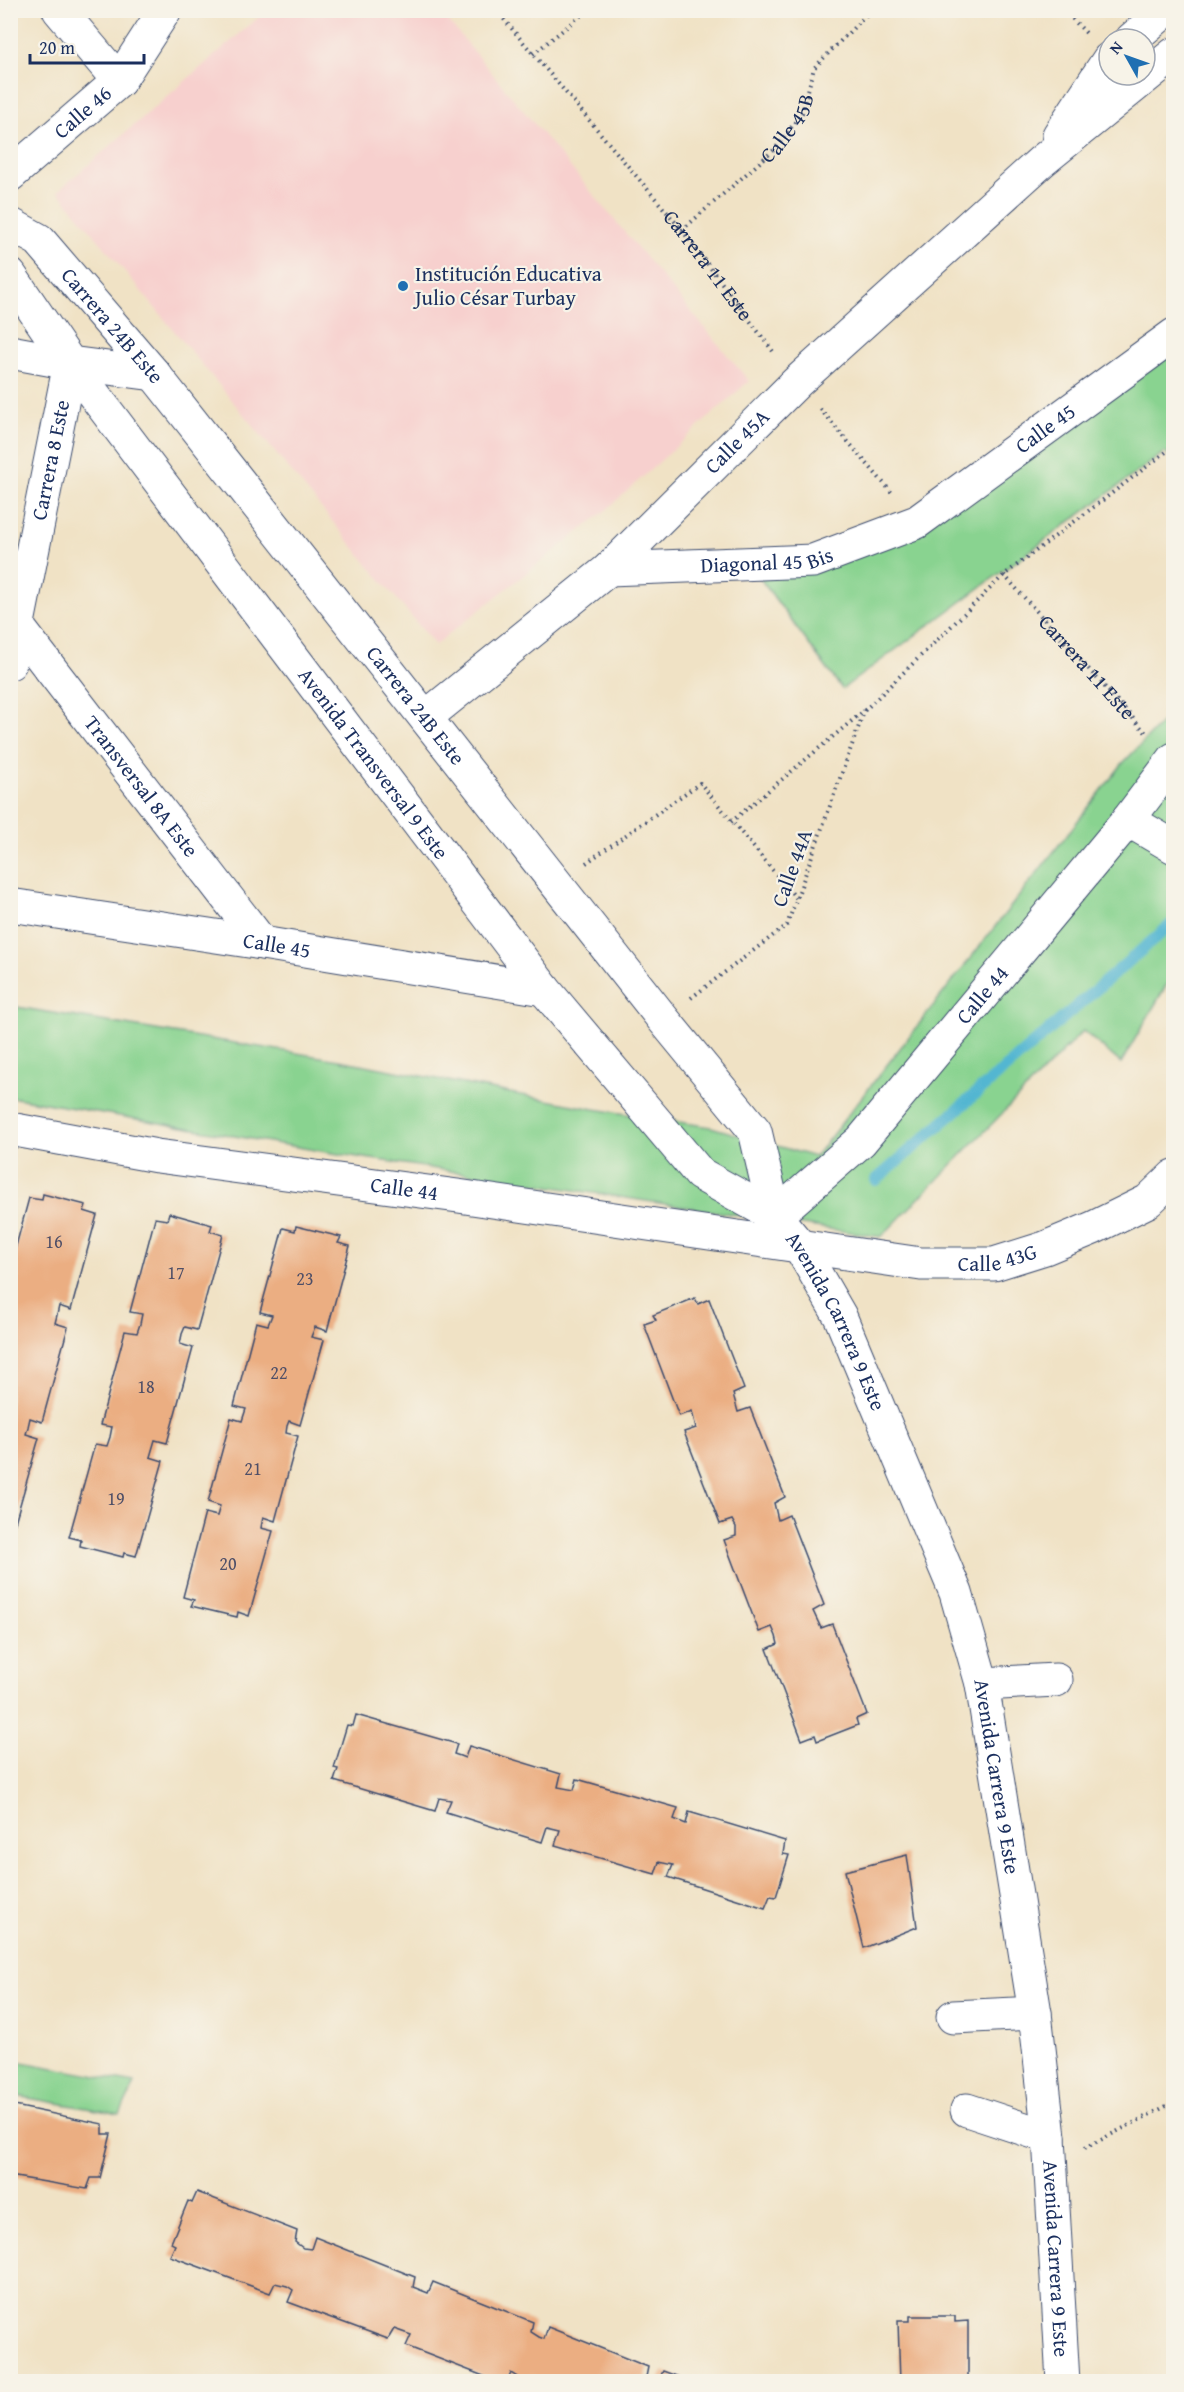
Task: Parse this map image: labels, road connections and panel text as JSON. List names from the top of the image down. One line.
{"streets":{"street":["Calle 46","Carrera 24B Este","Calle 45","Calle 45A","Carrera 8 Este","Diagonal 45 Bis","Avenida Transversal 9 Este","Transversal 8A Este","Calle 44","Calle 43G","Avenida Carrera 9 Este"],"path":["Calle 45B","Carrera 11 Este","Calle 44A"]},"crossings":[["Calle 45B","Carrera 11 Este"],["Carrera 11 Este","Calle 45"],["Carrera 11 Este","Calle 45A"],["Carrera 11 Este","Diagonal 45 Bis"],["Carrera 11 Este","Calle 44"],["Carrera 24B Este","Calle 45A"],["Carrera 24B Este","Avenida Transversal 9 Este"],["Carrera 24B Este","Calle 44A"],["Carrera 24B Este","Calle 44"],["Carrera 24B Este","Avenida Carrera 9 Este"],["Calle 45","Diagonal 45 Bis"],["Calle 45","Avenida Transversal 9 Este"],["Calle 45","Transversal 8A Este"],["Calle 45A","Diagonal 45 Bis"],["Carrera 8 Este","Avenida Transversal 9 Este"],["Carrera 8 Este","Transversal 8A Este"],["Avenida Transversal 9 Este","Calle 44"],["Avenida Transversal 9 Este","Avenida Carrera 9 Este"],["Calle 44","Calle 43G"],["Calle 44","Avenida Carrera 9 Este"],["Calle 43G","Avenida Carrera 9 Este"]],"places":["Institución Educativa Julio César Turbay"],"house_numbers":["16","17","23","22","18","21","19","20"],"scale_bar":"20 m","north":"top left"}
